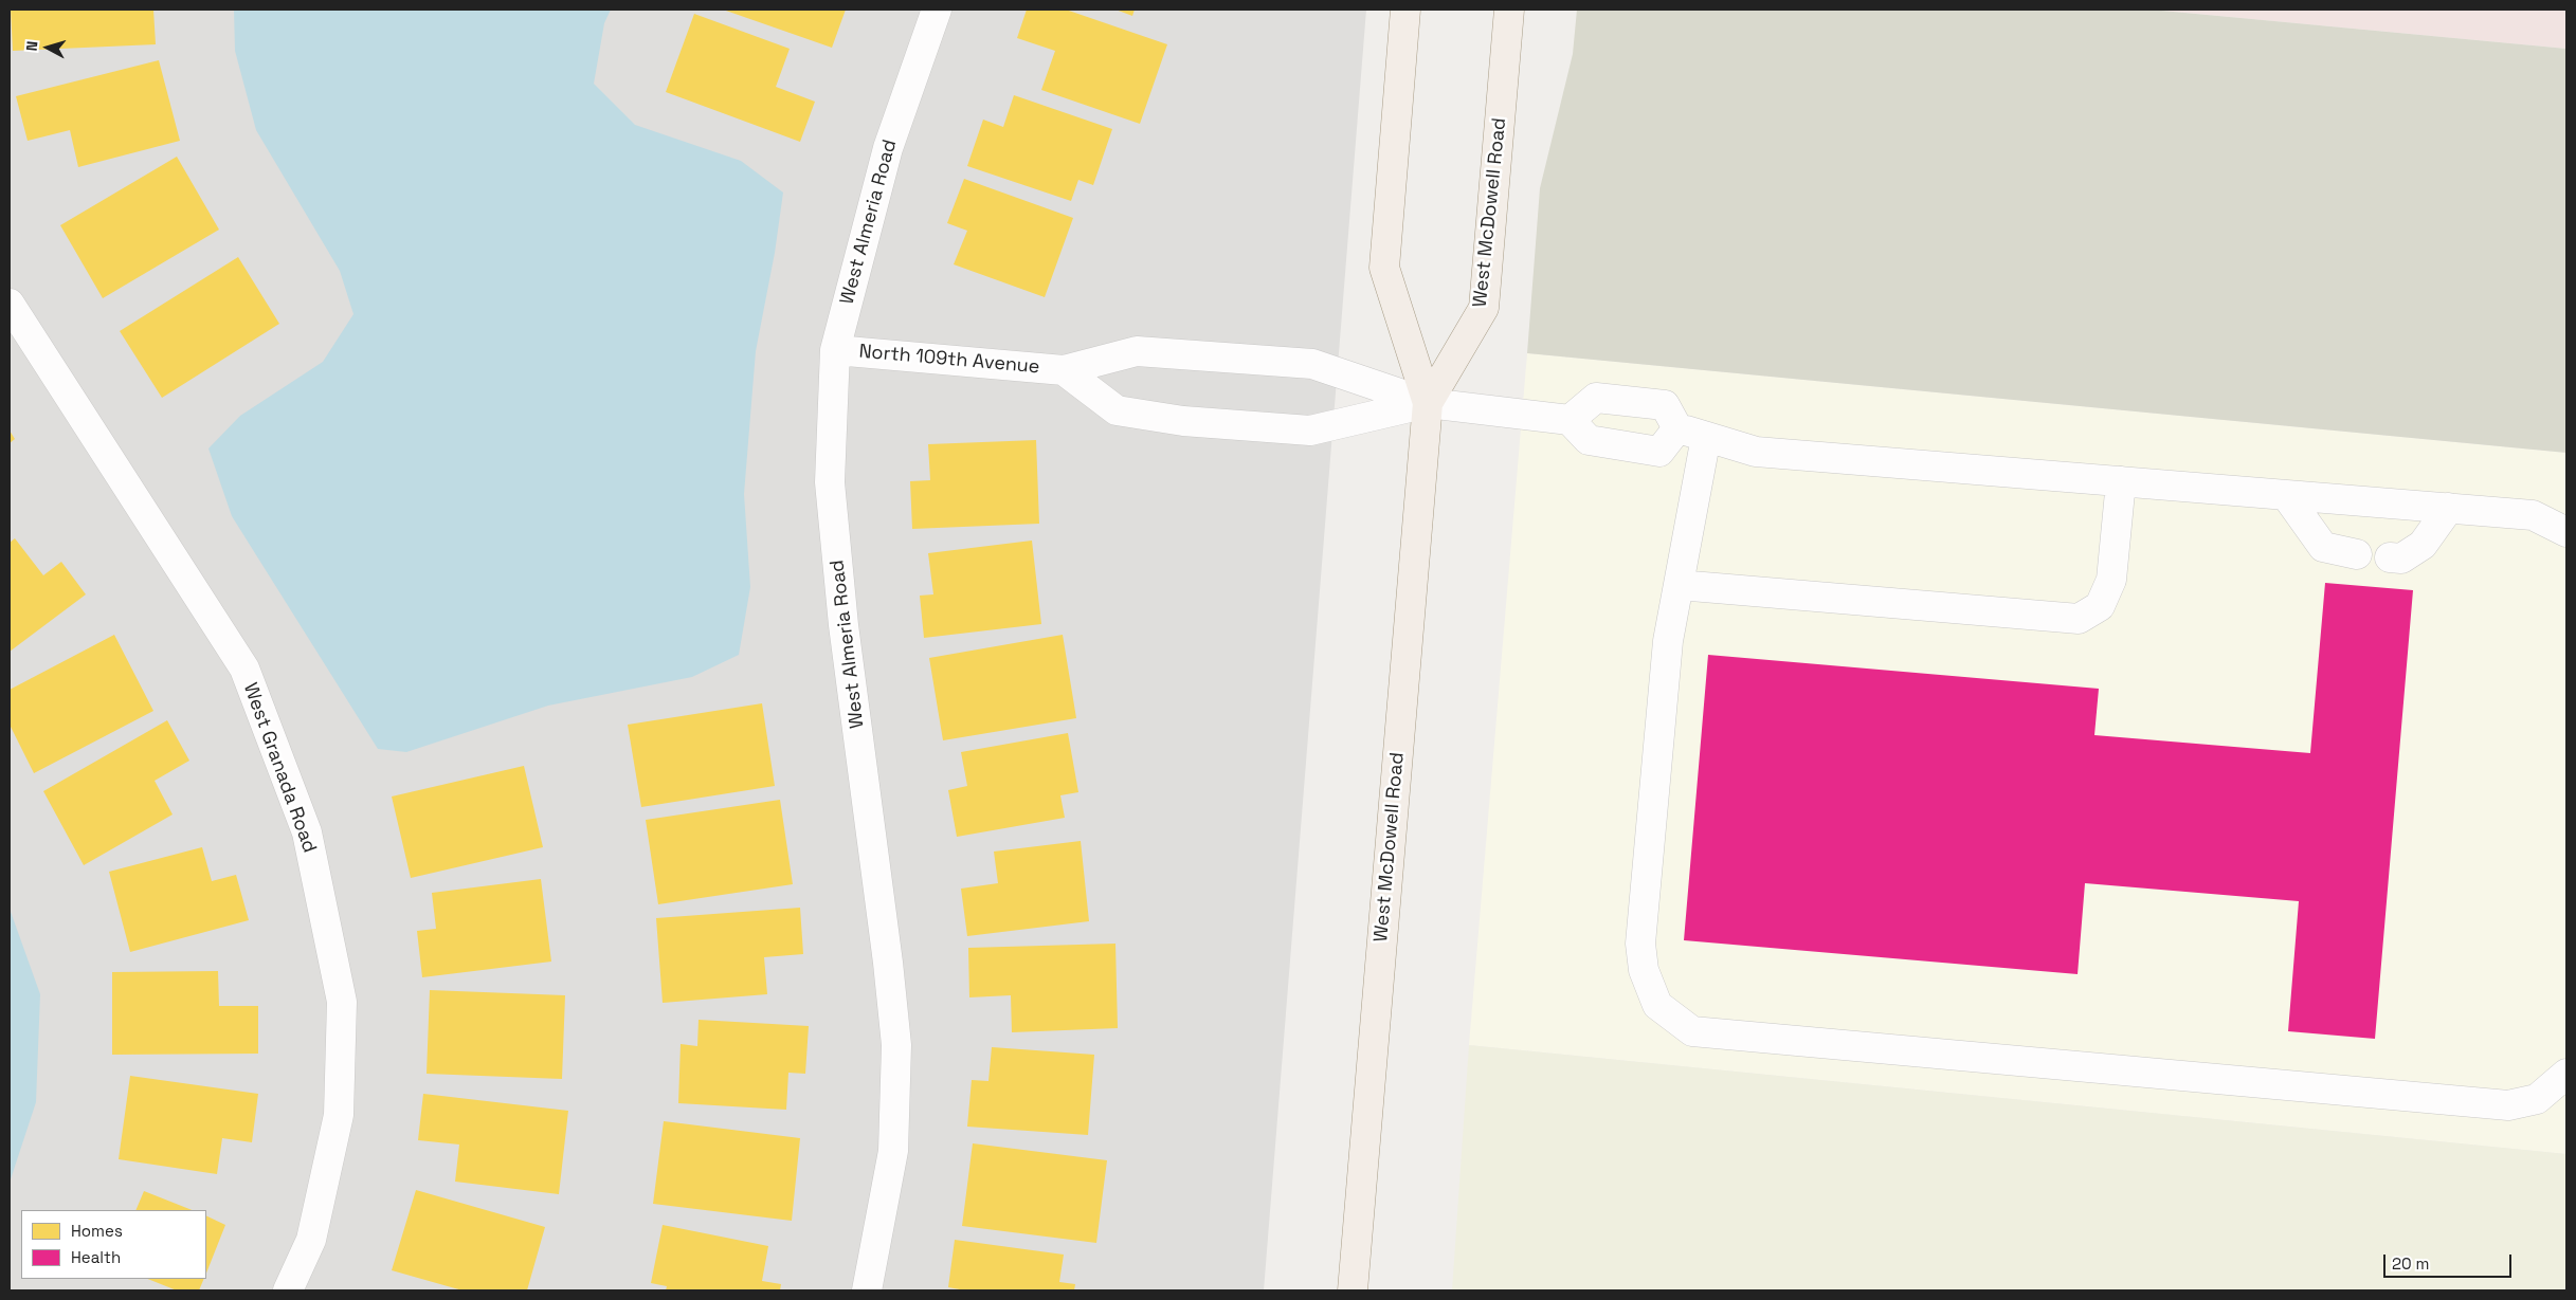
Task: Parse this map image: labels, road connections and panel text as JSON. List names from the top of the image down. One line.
{"streets":{"main road":["West McDowell Road"],"street":["West Almeria Road","North 109th Avenue","West Granada Road"]},"crossings":[["West McDowell Road","North 109th Avenue"],["West Almeria Road","North 109th Avenue"]],"legend":["Homes","Health"],"scale_bar":"20 m","north":"left"}
